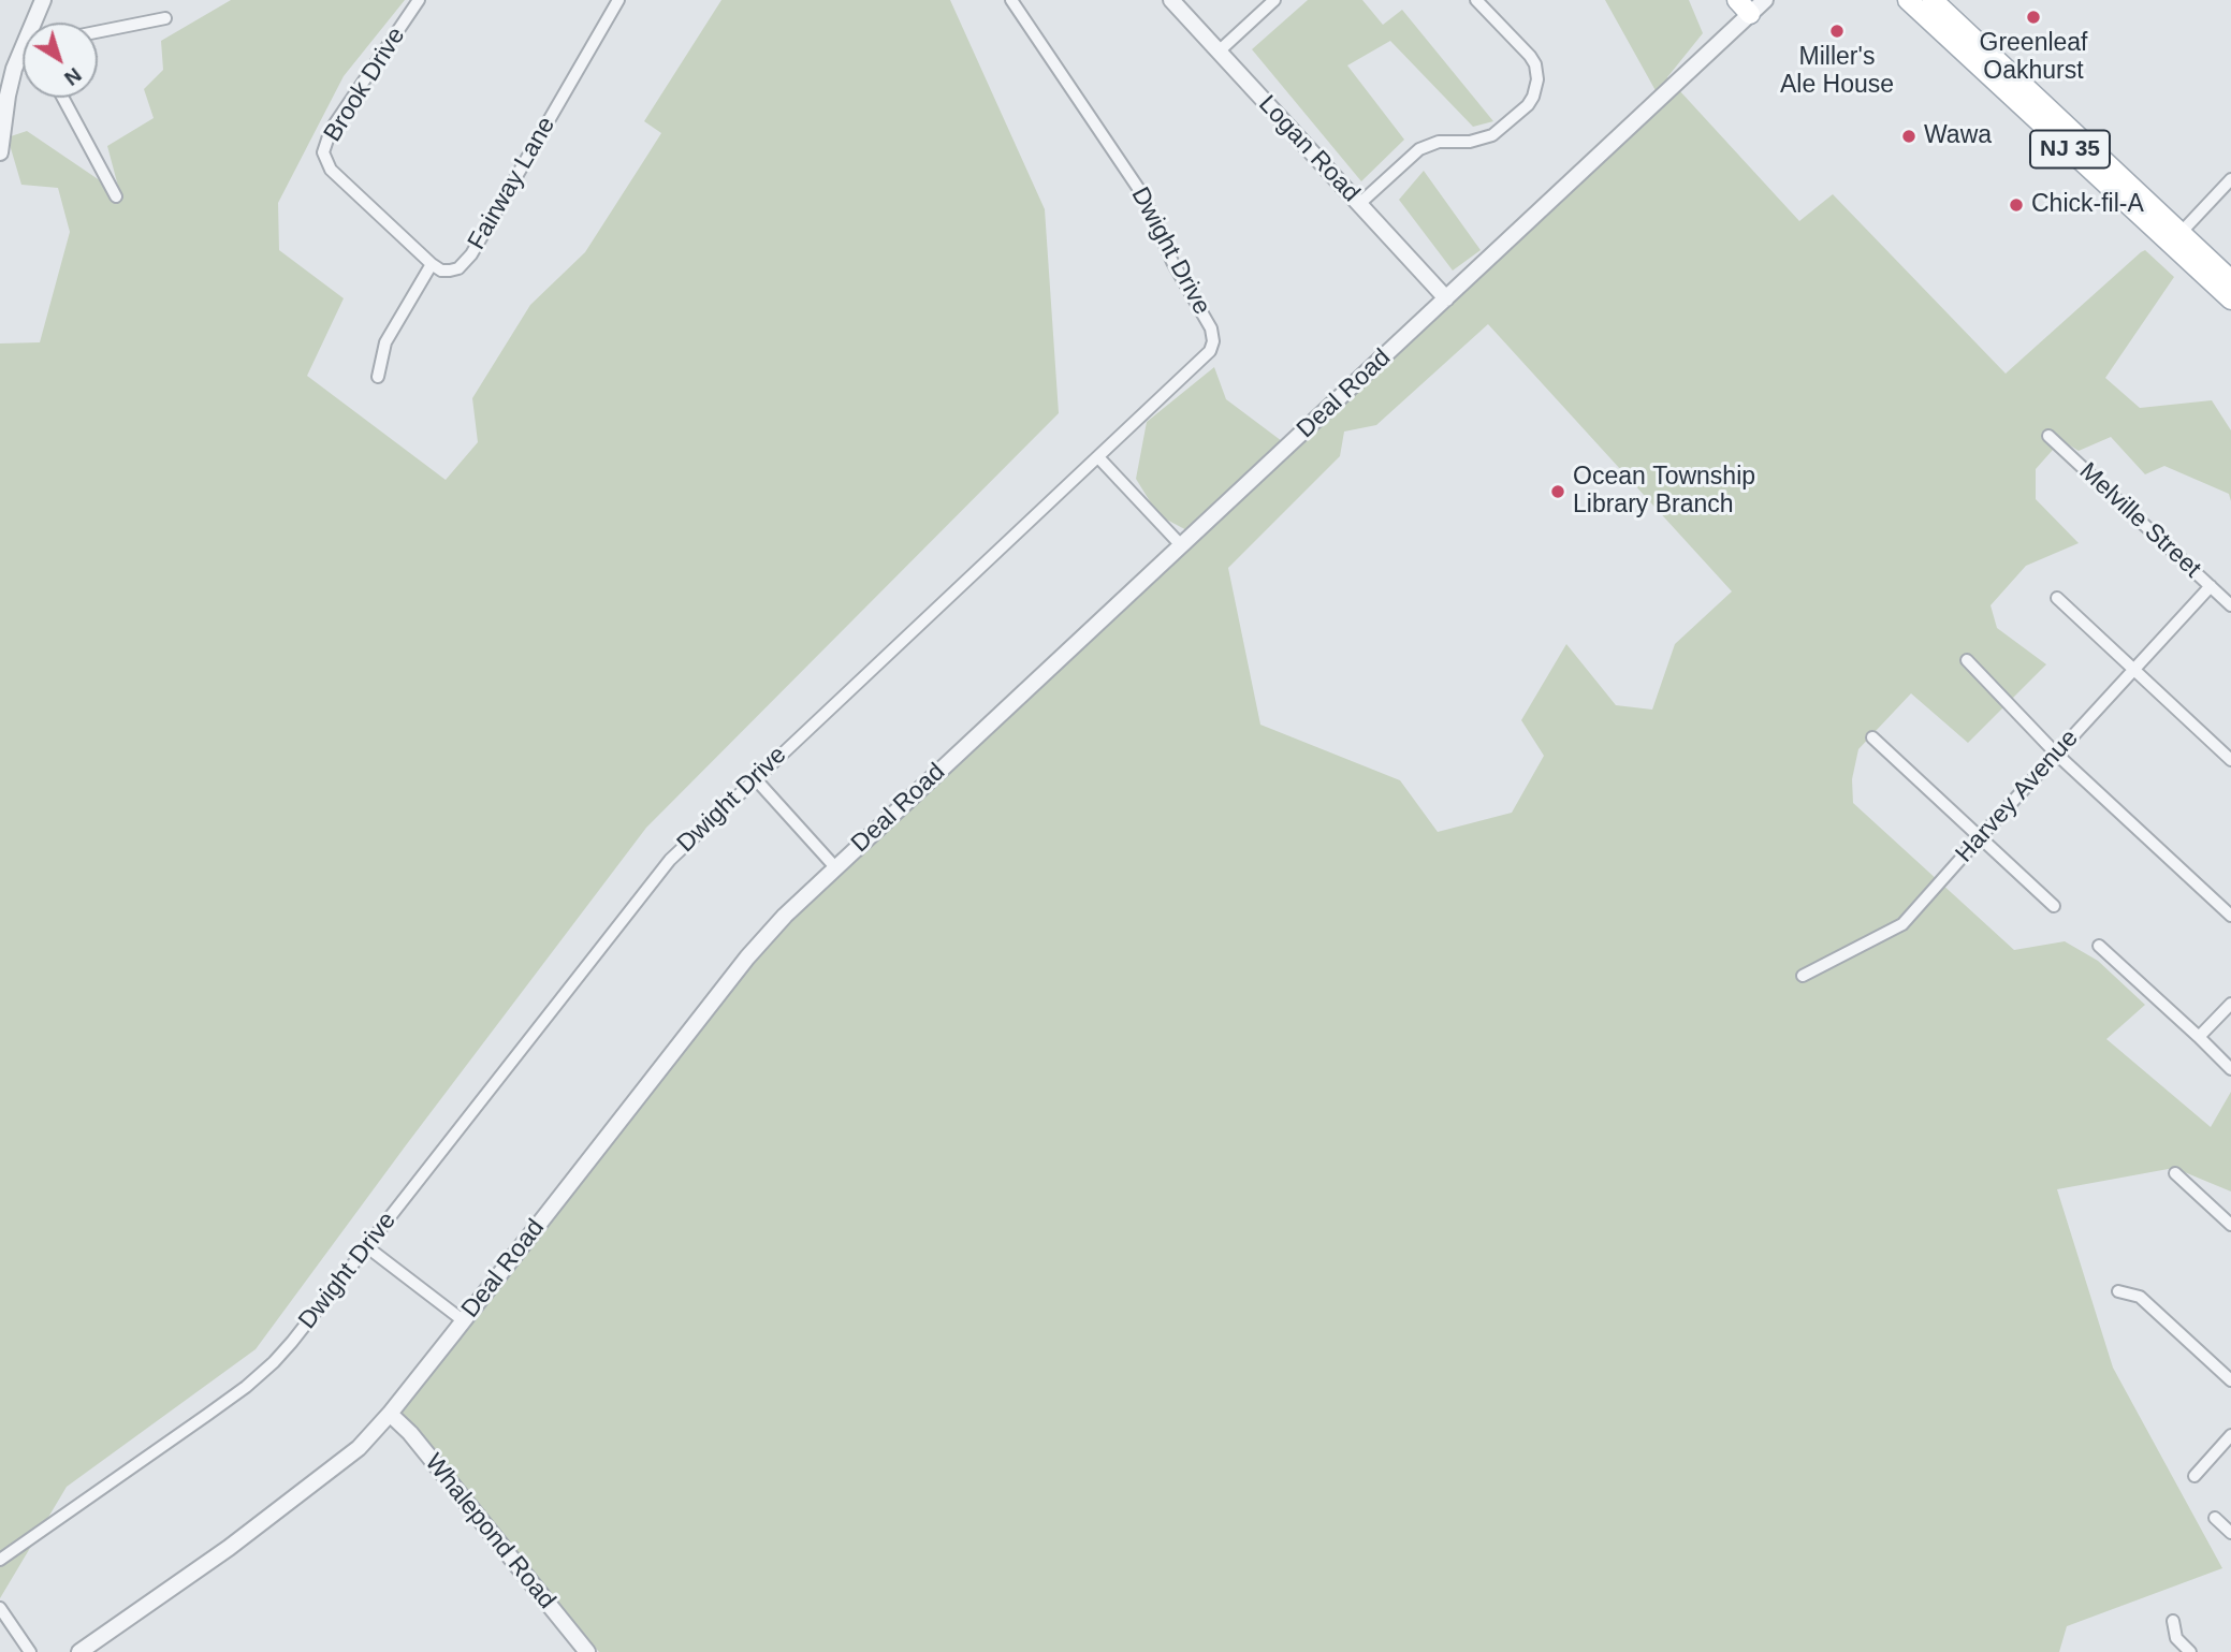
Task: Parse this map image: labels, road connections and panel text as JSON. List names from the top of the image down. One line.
{"streets":{"main road":["NJ 35"],"street":["Brook Drive","Logan Road","Fairway Lane","Dwight Drive","Deal Road","Melville Street","Harvey Avenue","Whalepond Road"]},"crossings":[["Brook Drive","Fairway Lane"],["Logan Road","Deal Road"],["Deal Road","Whalepond Road"],["Melville Street","Harvey Avenue"]],"places":["Greenleaf Oakhurst","Miller's Ale House","Wawa","Chick-fil-A","Ocean Township Library Branch"],"north":"bottom right"}
